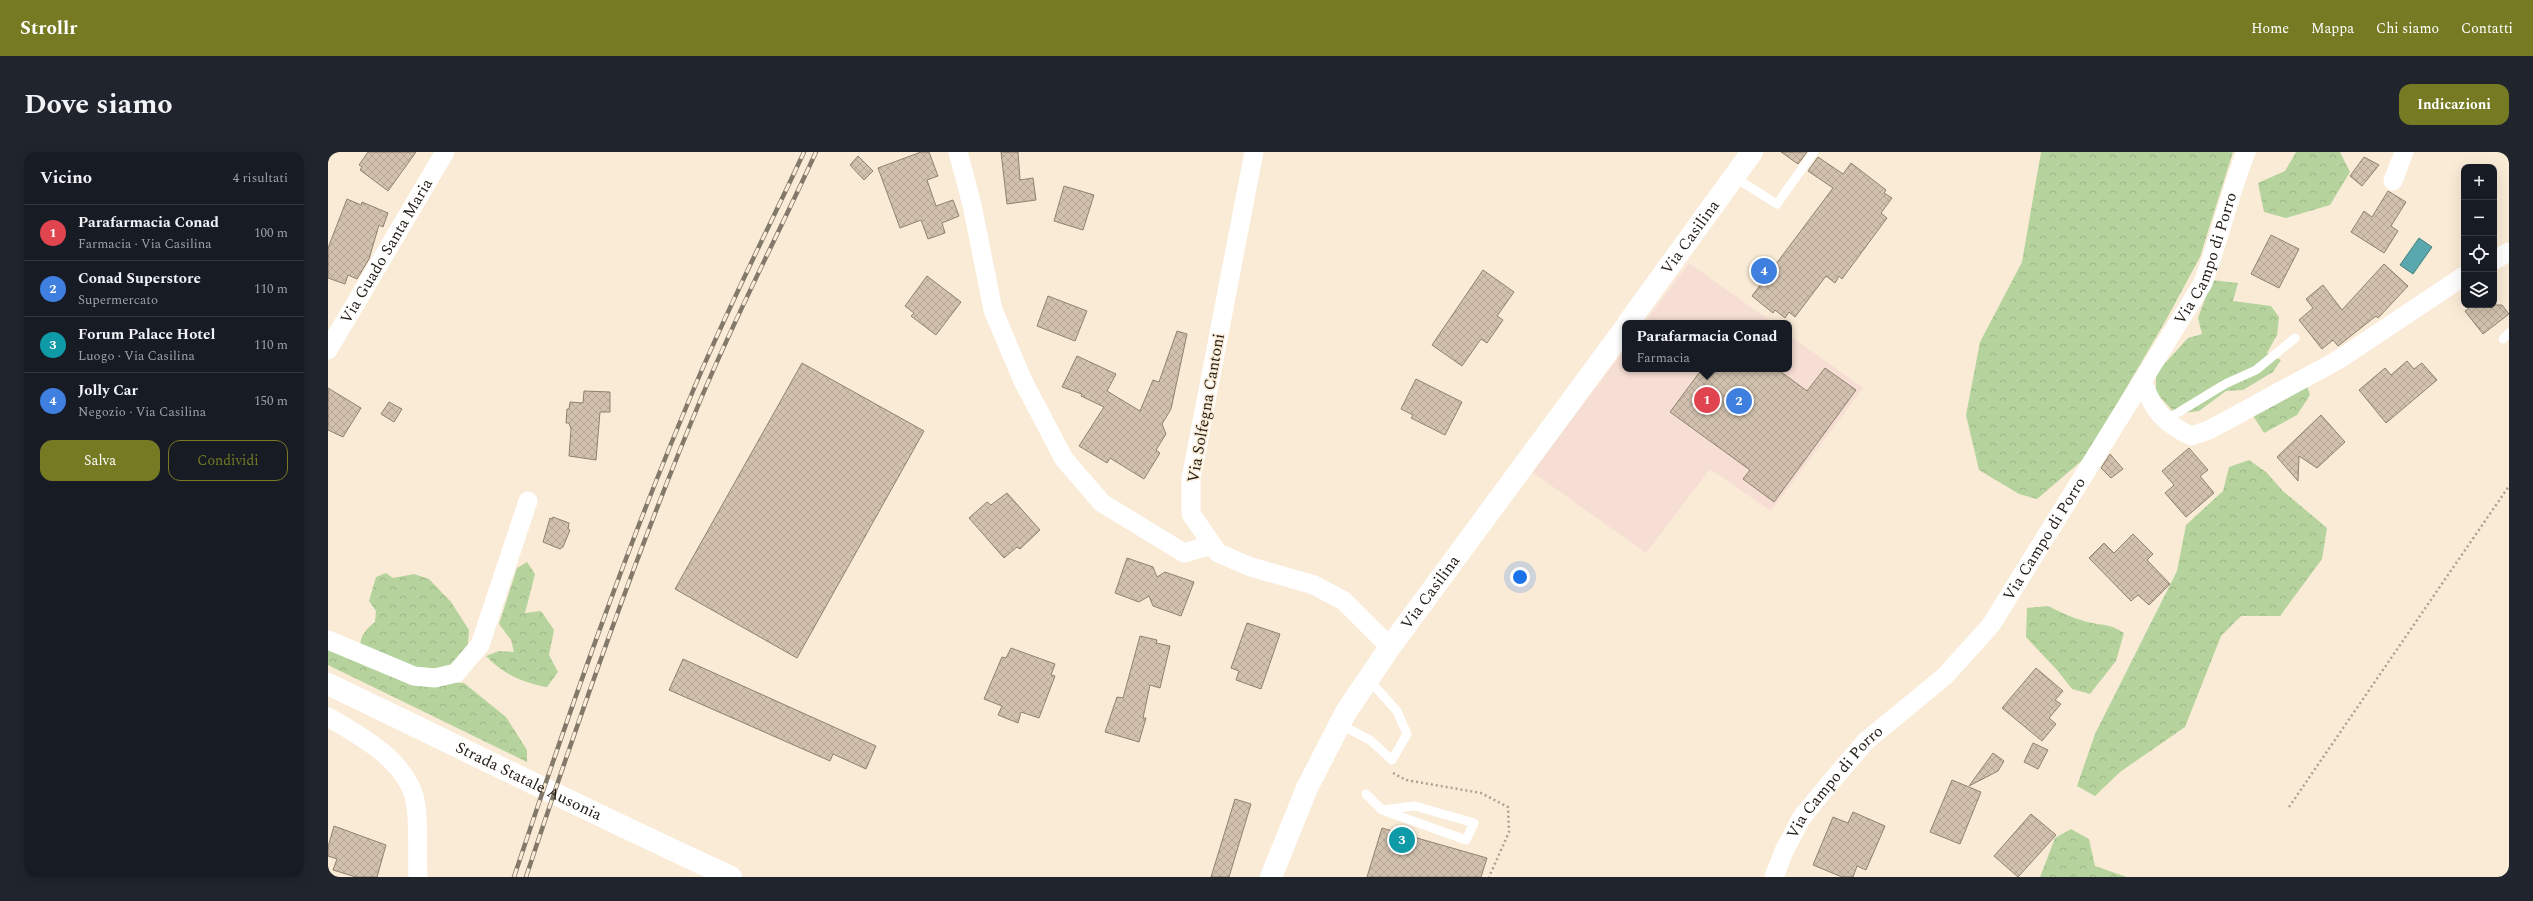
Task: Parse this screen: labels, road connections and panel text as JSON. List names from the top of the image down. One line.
{"streets":{"main road":["Via Casilina","Strada Statale Ausonia"],"street":["Via Guado Santa Maria","Via Campo di Porro","Via Solfegna Cantoni"]},"crossings":[["Via Casilina","Via Solfegna Cantoni"]],"page":{"header":"Strollr","nav":["Home","Mappa","Chi siamo","Contatti"],"title":"Dove siamo","buttons":["Indicazioni",["Salva","Condividi"]],"heading":["Vicino","4 risultati"],"map_buttons":["+","−"],"list":[{"mark":"1","name":"Parafarmacia Conad","note":"Farmacia · Via Casilina","value":"100 m"},{"mark":"2","name":"Conad Superstore","note":"Supermercato","value":"110 m"},{"mark":"3","name":"Forum Palace Hotel","note":"Luogo · Via Casilina","value":"110 m"},{"mark":"4","name":"Jolly Car","note":"Negozio · Via Casilina","value":"150 m"}],"pins":["4","1","2","3"],"popup":["Parafarmacia Conad","Farmacia"]}}
